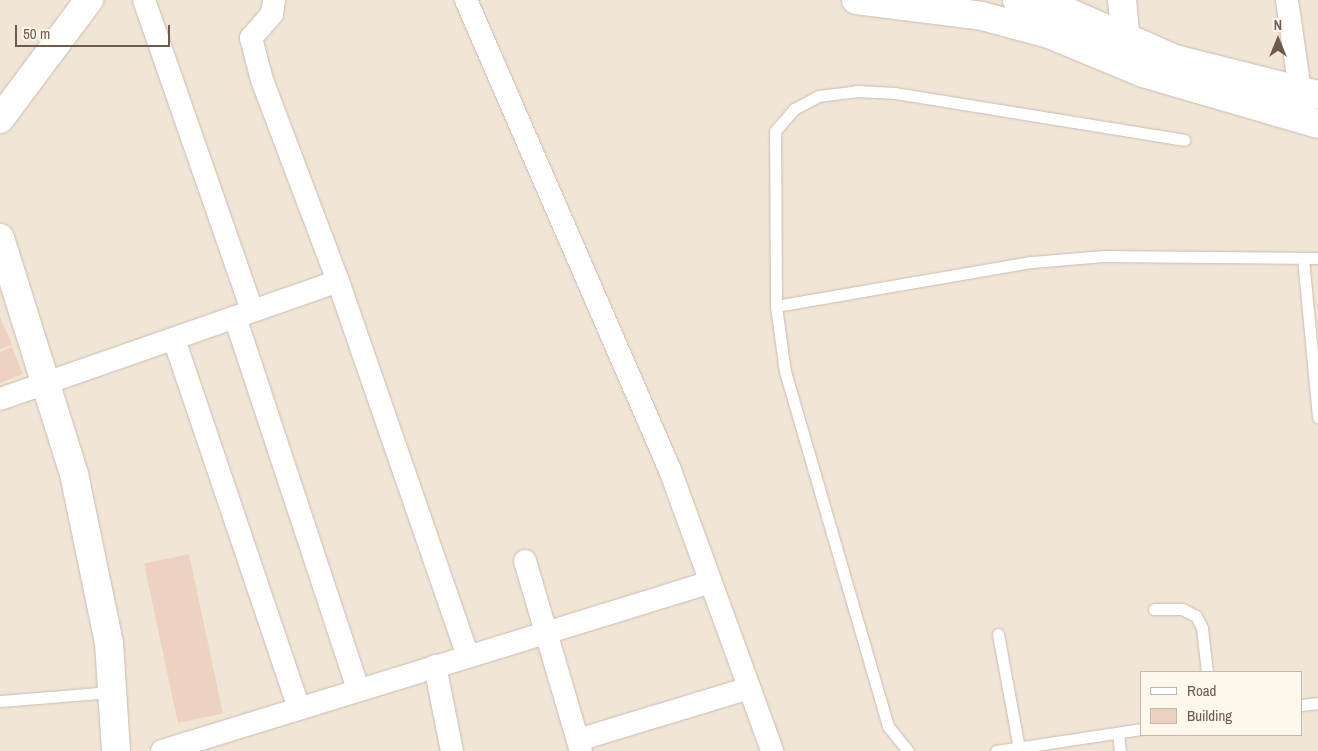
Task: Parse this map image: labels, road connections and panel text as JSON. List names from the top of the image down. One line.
{"legend":["Road","Building"],"scale_bar":"50 m","north":"top"}
